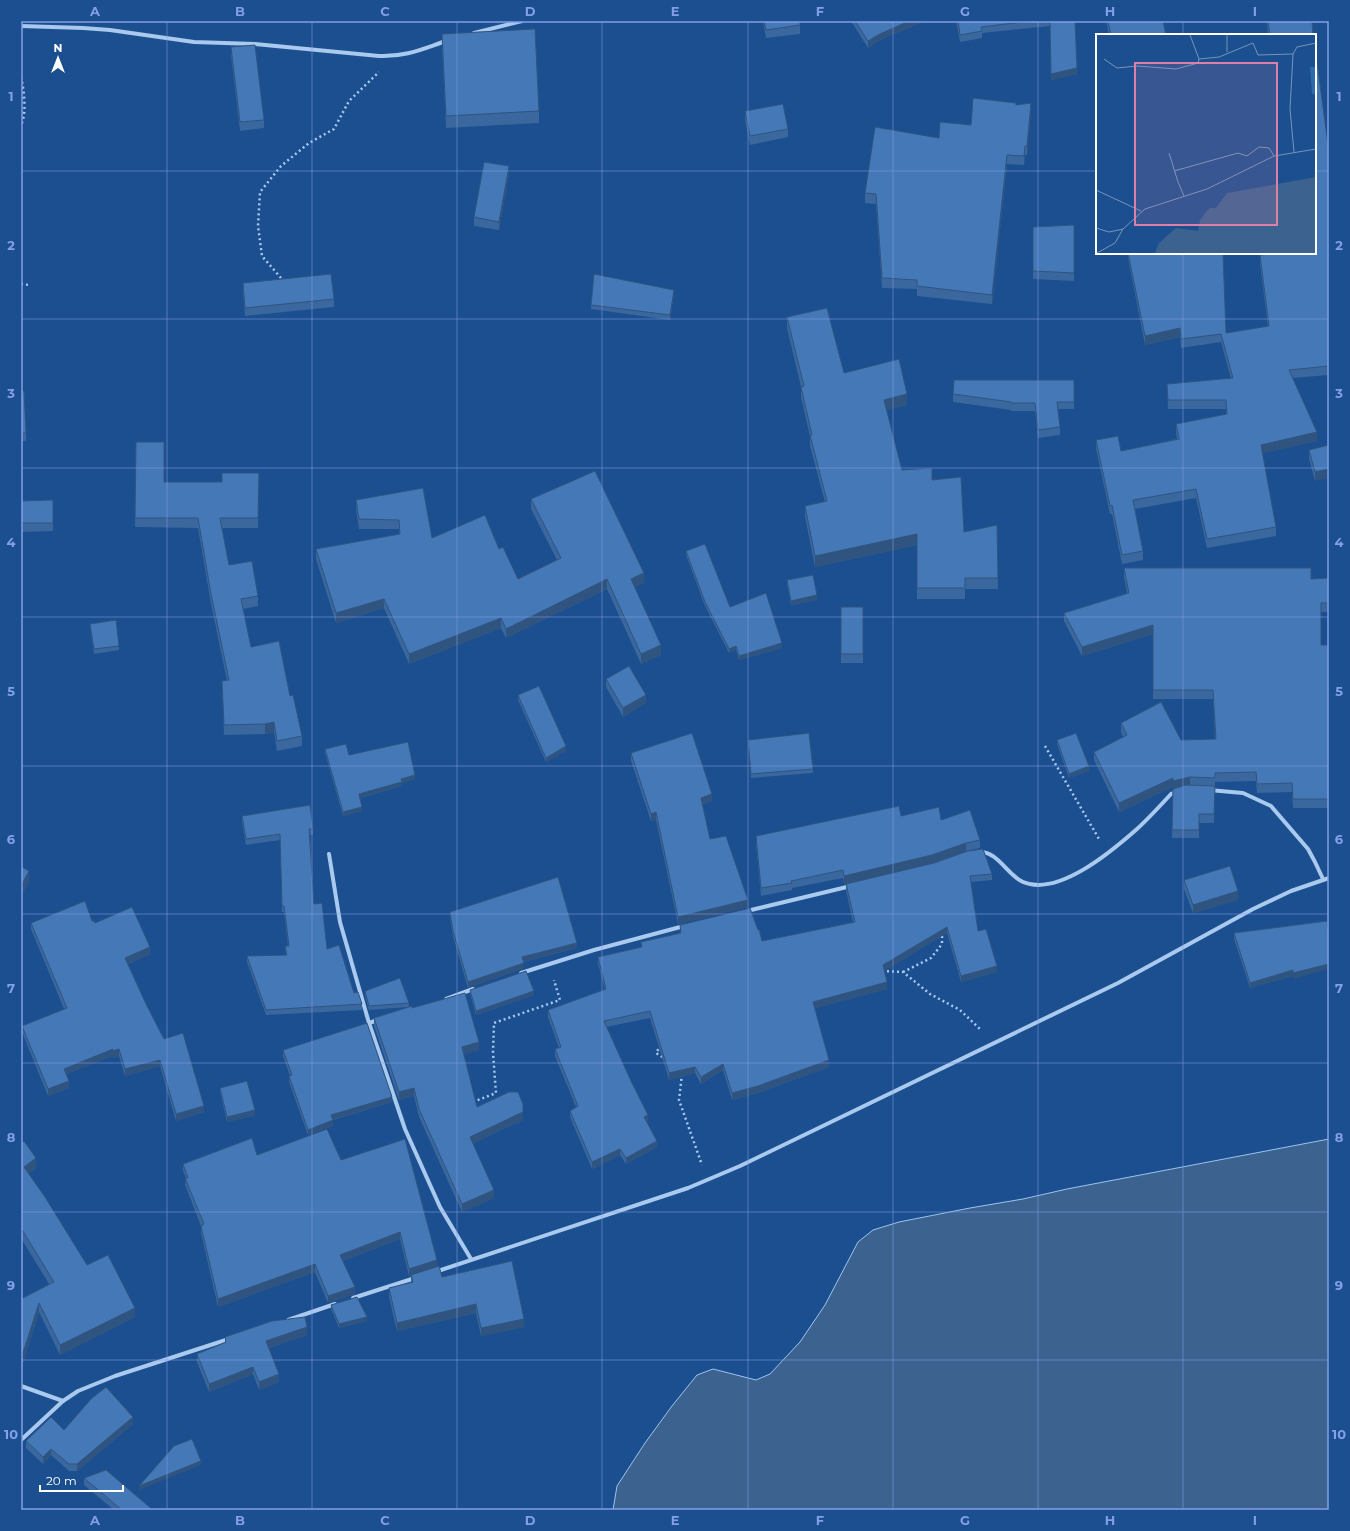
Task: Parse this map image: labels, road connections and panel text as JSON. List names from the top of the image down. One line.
{"scale_bar":"20 m","north":"top","grid":{"columns":["A","B","C","D","E","F","G","H","I"],"rows":["1","2","3","4","5","6","7","8","9","10"]}}
